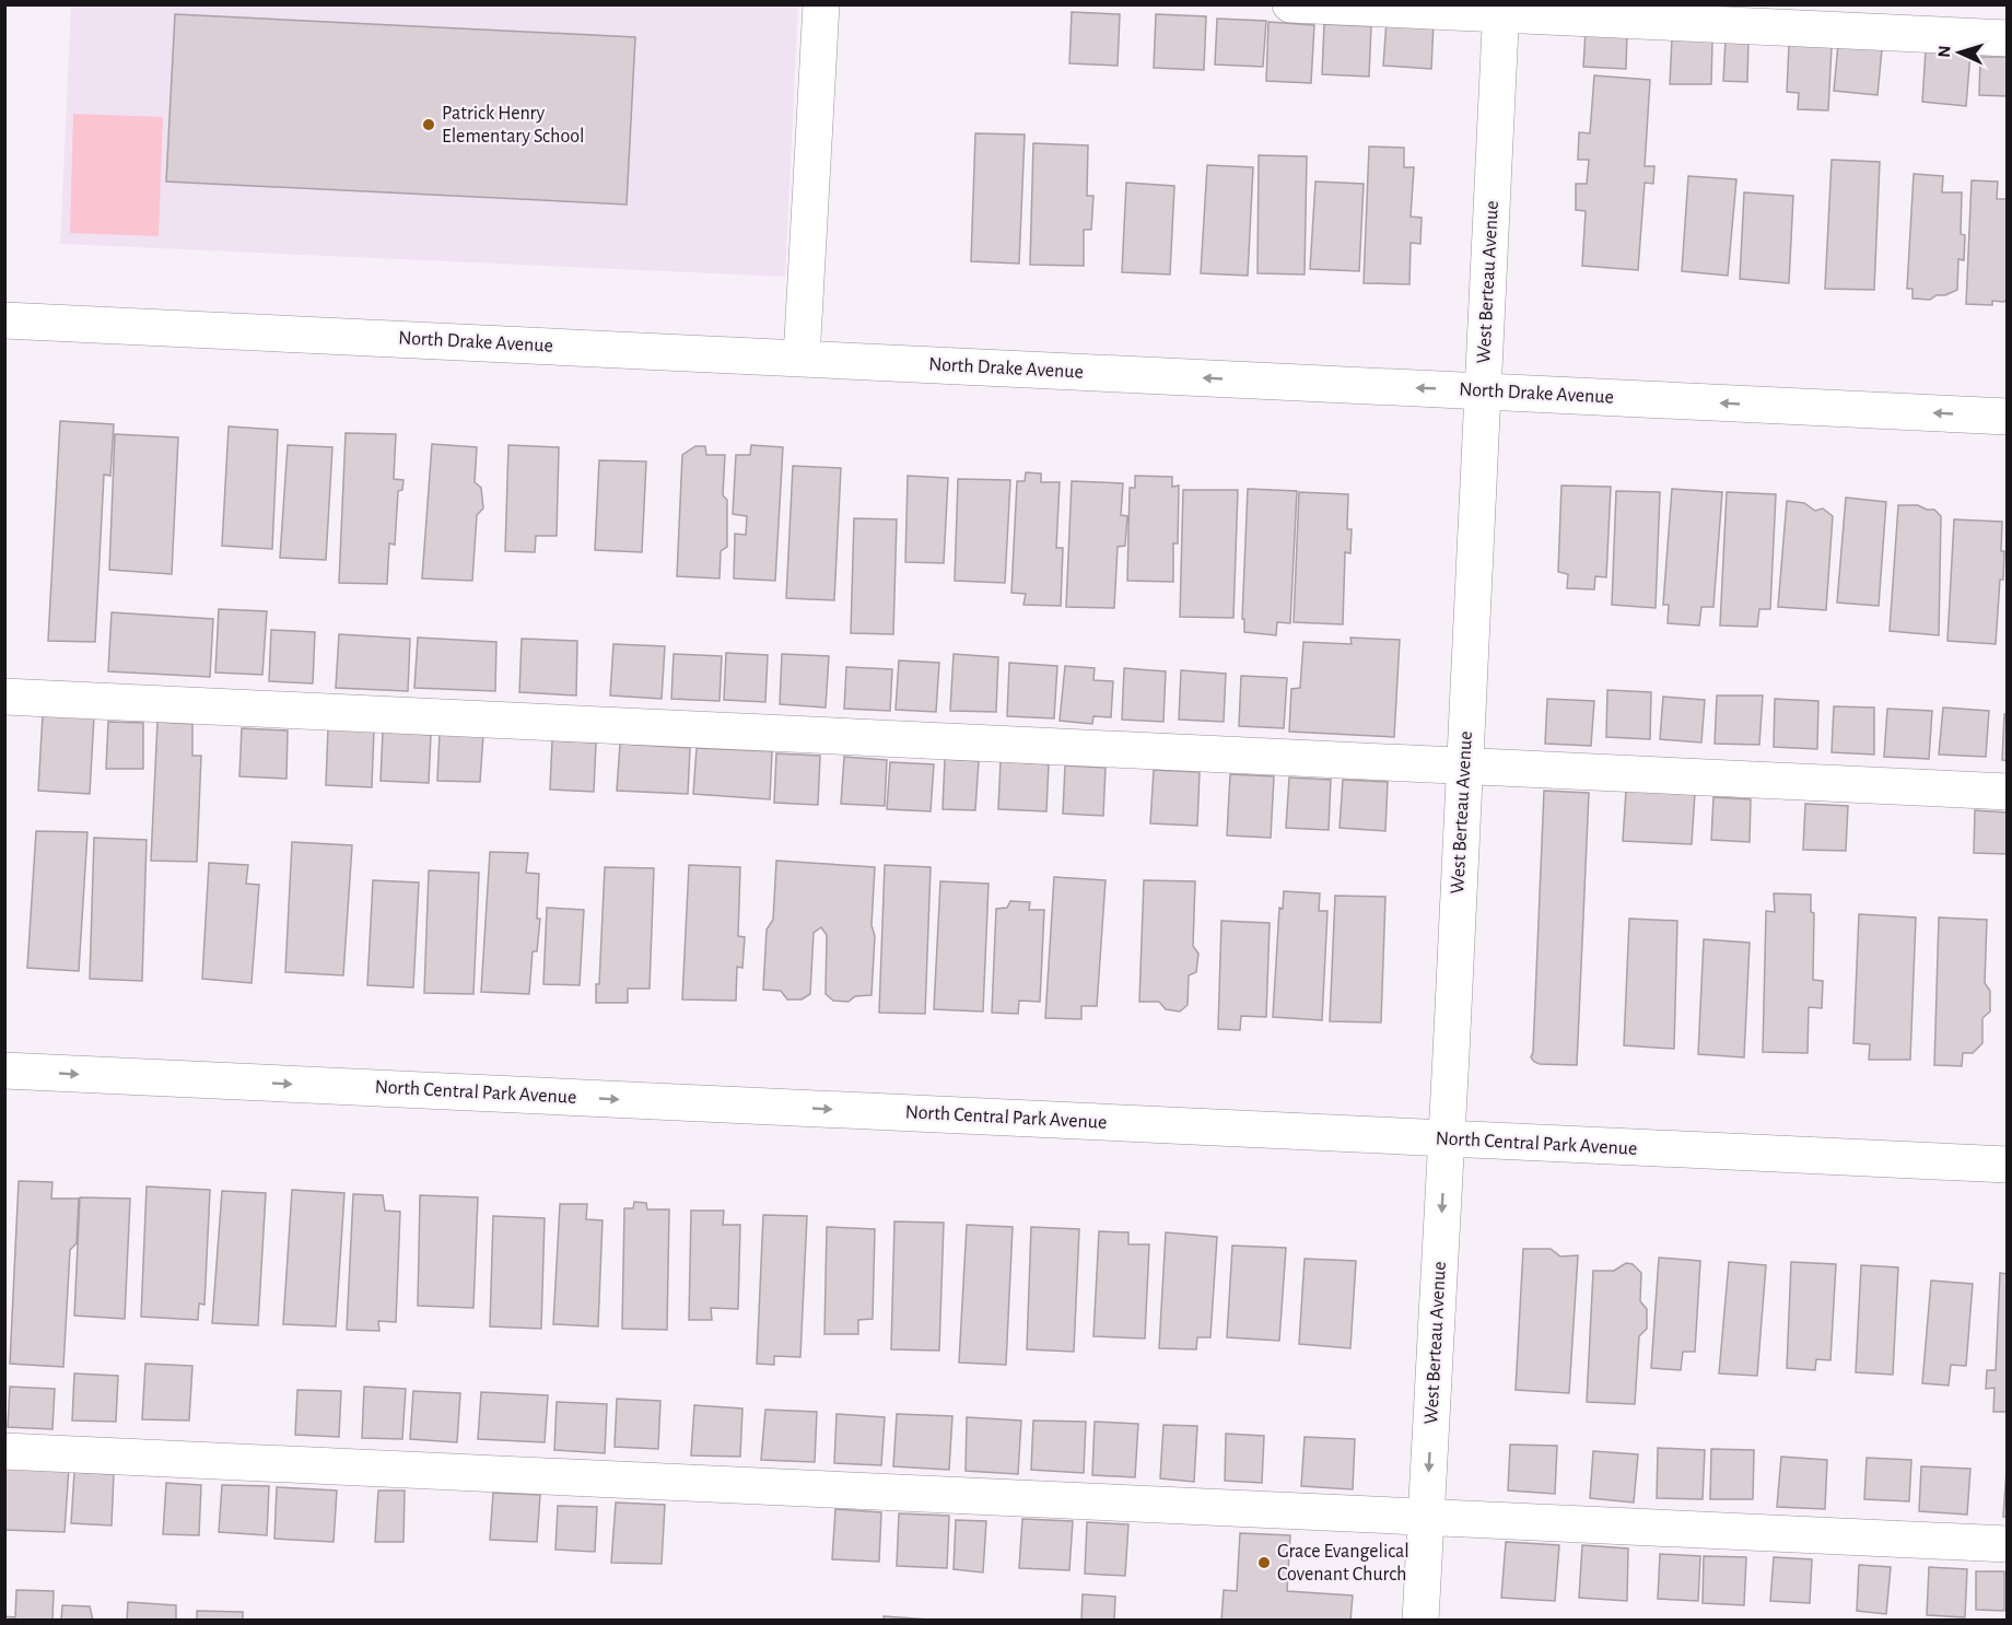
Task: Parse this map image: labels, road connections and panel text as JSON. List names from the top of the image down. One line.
{"streets":{"street":["West Berteau Avenue","North Drake Avenue","North Central Park Avenue"]},"crossings":[["West Berteau Avenue","North Drake Avenue"],["West Berteau Avenue","North Central Park Avenue"]],"one_way":["North Drake Avenue","North Central Park Avenue"],"places":["Patrick Henry Elementary School","Grace Evangelical Covenant Church"],"north":"left"}
